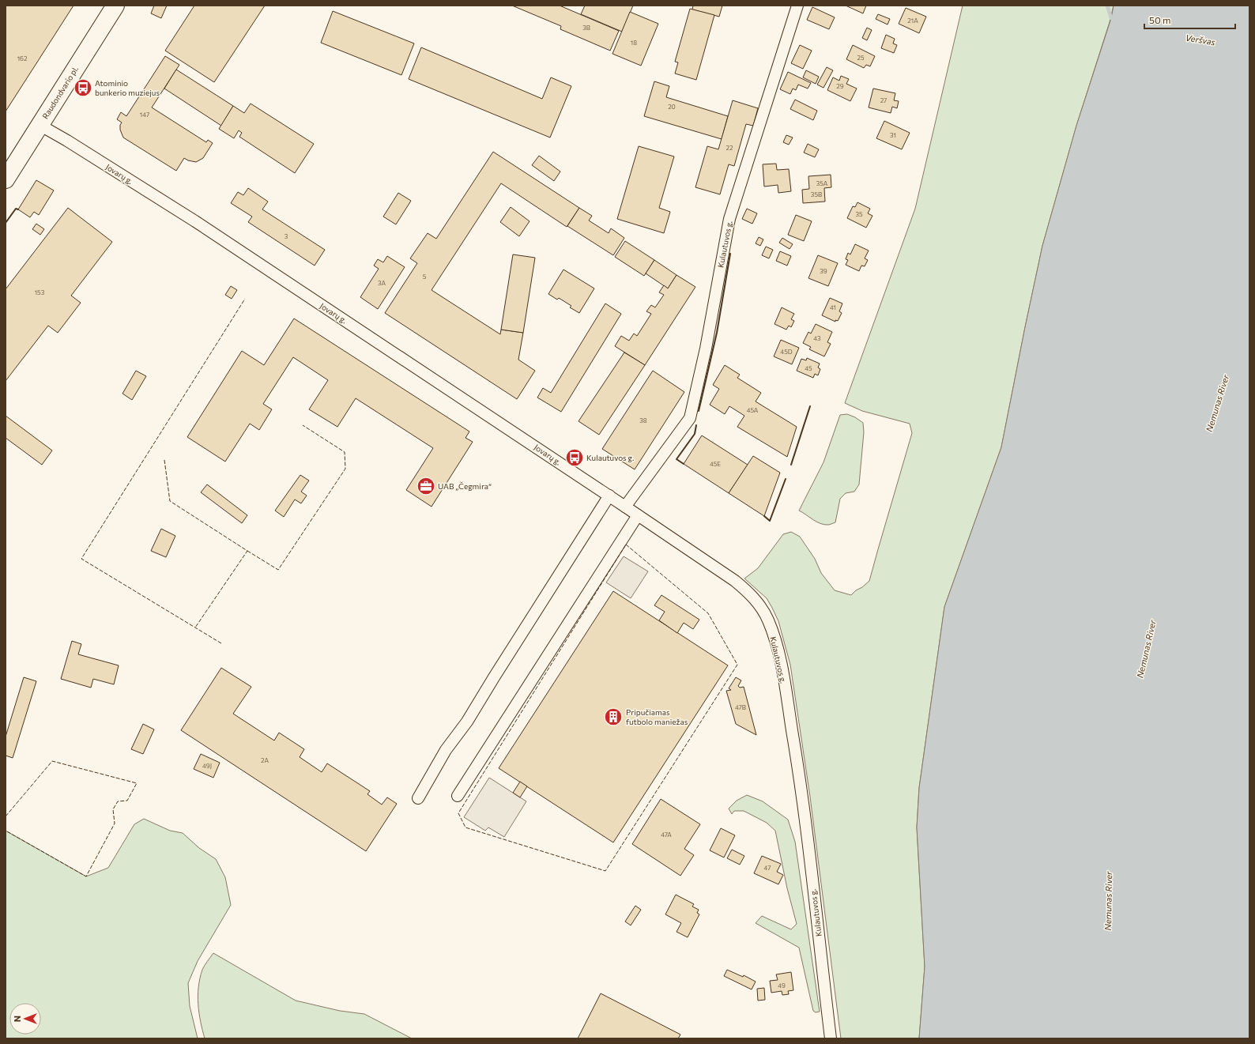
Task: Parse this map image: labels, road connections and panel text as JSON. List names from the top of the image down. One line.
{"streets":{"main road":["Raudondvario pl."],"street":["Jovarų g.","Kulautuvos g."]},"crossings":[["Raudondvario pl.","Jovarų g."],["Jovarų g.","Kulautuvos g."]],"water":["Veršvas","Nemunas River"],"places":{"bus stop":["Atominio bunkerio muziejus","Kulautuvos g."],"office":["UAB „Čegmira“"],"building":["Pripučiamas futbolo maniežas"]},"house_numbers":["21A","3B","18","25","162","29","27","20","147","31","22","35A","35B","35","3","39","5","3A","153","41","43","45D","45","45A","38","45E","47B","2A","49J","47A","47","49"],"scale_bar":"50 m","north":"left"}
